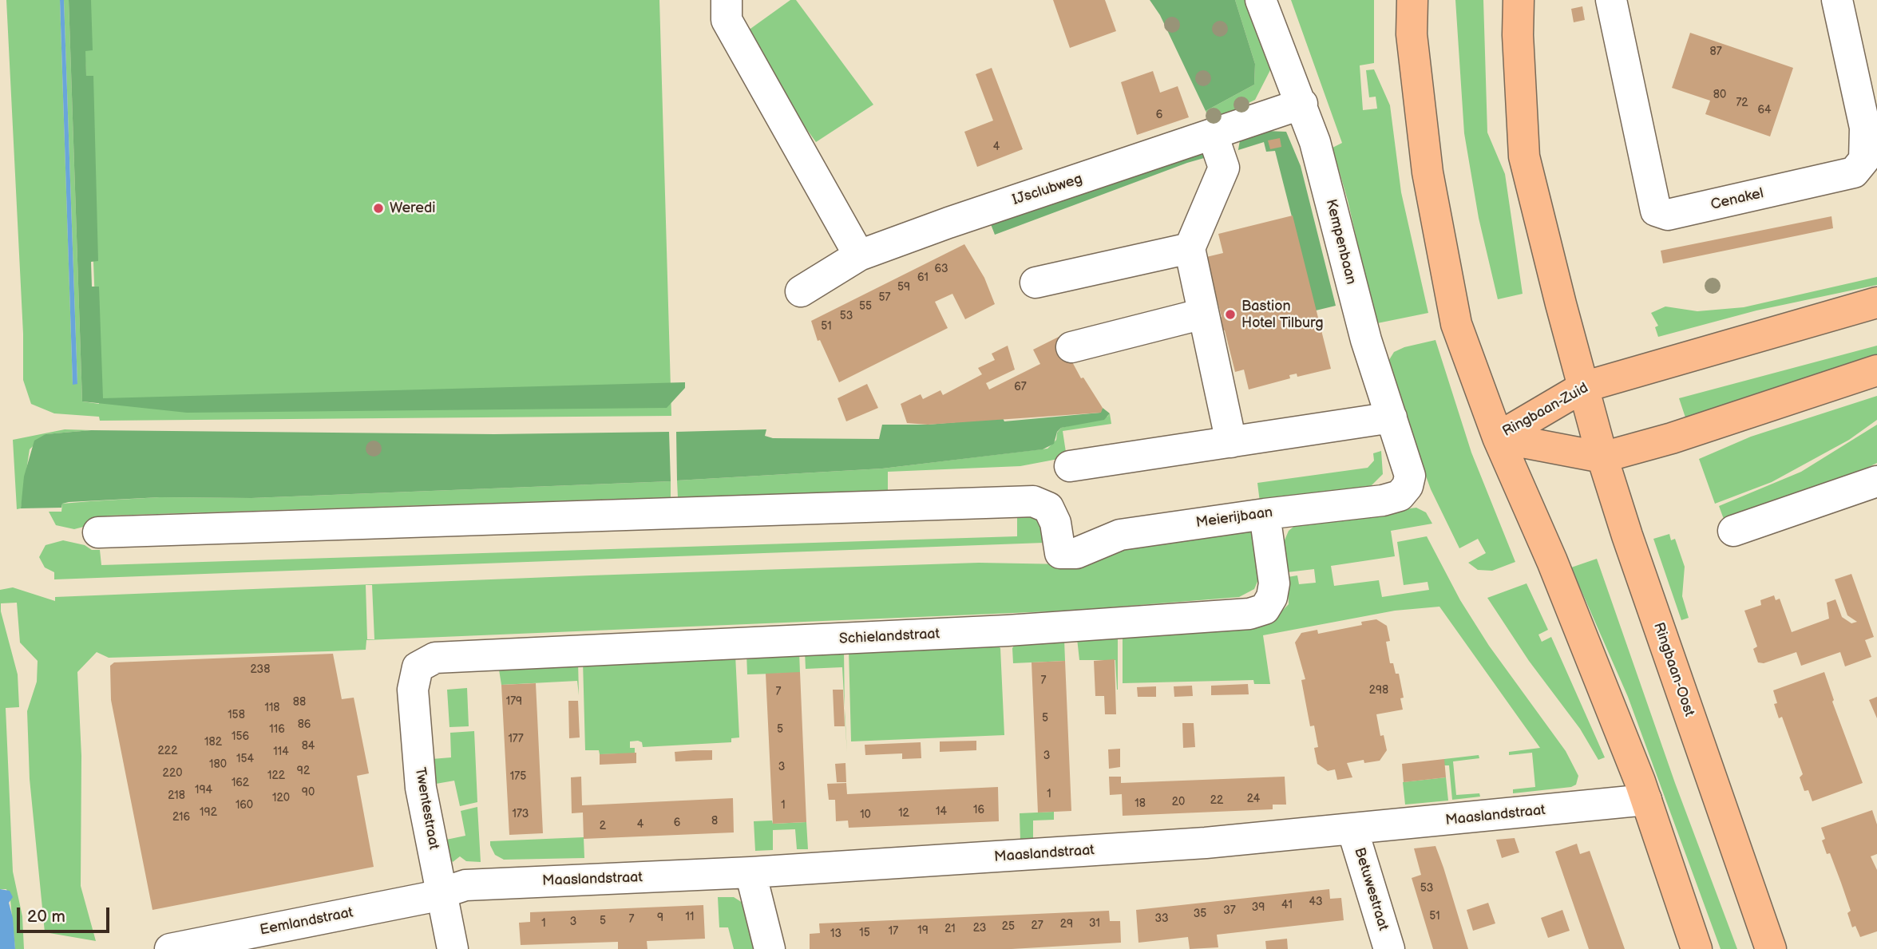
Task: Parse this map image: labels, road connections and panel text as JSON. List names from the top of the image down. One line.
{"streets":{"main road":["Ringbaan-Zuid","Ringbaan-Oost"],"street":["IJsclubweg","Cenakel","Kempenbaan","Meierijbaan","Schielandstraat","Twentestraat","Maaslandstraat","Betuwestraat","Eemlandstraat"]},"crossings":[["IJsclubweg","Kempenbaan"],["Kempenbaan","Meierijbaan"],["Ringbaan-Zuid","Ringbaan-Oost"],["Meierijbaan","Schielandstraat"],["Schielandstraat","Twentestraat"],["Twentestraat","Maaslandstraat"],["Twentestraat","Eemlandstraat"],["Maaslandstraat","Betuwestraat"],["Maaslandstraat","Eemlandstraat"]],"places":["Weredi","Bastion Hotel Tilburg"],"house_numbers":["87","80","72","64","6","4","63","61","59","57","55","53","51","67","238","7","298","7","179","88","118","158","5","86","116","5","156","177","182","84","222","114","3","154","180","3","92","220","122","175","162","194","90","1","218","120","24","22","20","18","160","1","16","14","192","12","173","10","216","8","6","4","2","53","43","41","39","37","35","51","11","9","33","7","5","3","1","31","29","27","25","23","21","19","17","15","13"],"scale_bar":"20 m"}
